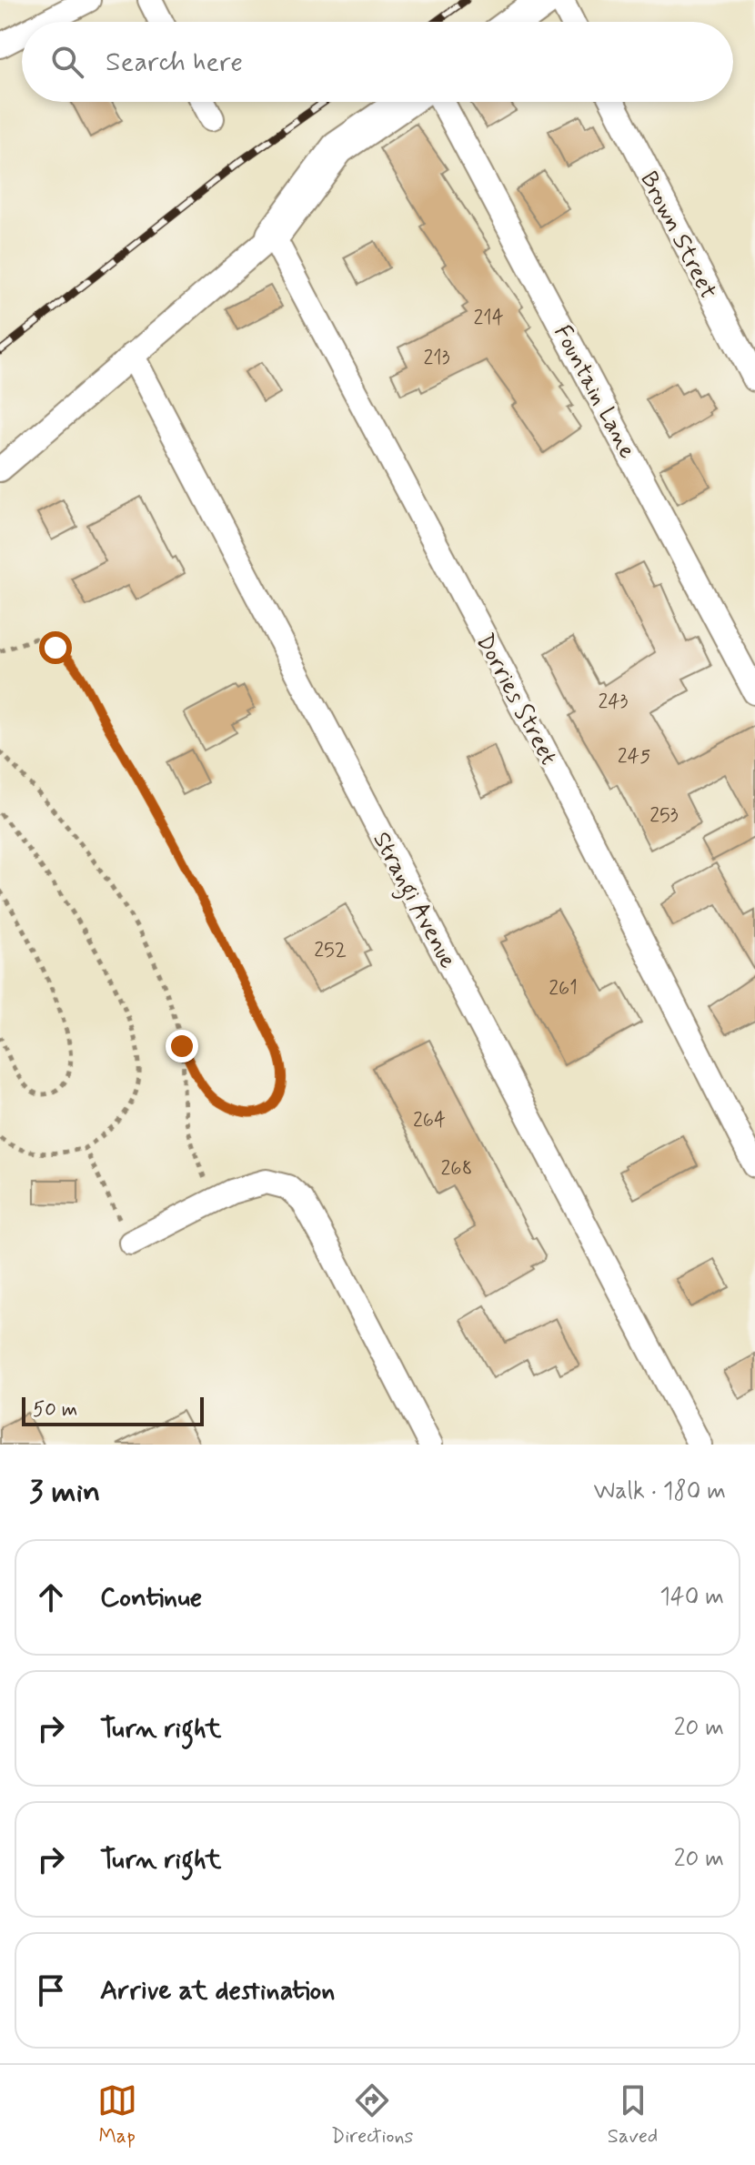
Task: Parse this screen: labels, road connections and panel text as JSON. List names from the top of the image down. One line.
{"streets":{"street":["Brown Street","Fountain Lane","Dorries Street","Strangi Avenue"]},"house_numbers":["214","213","243","245","253","252","261","264","268"],"scale_bar":"50 m","page":{"search":"Search here","scale":"50 m","heading":["3 min","Walk · 180 m"],"list":[["Continue","140 m"],["Turn right","20 m"],["Turn right","20 m"],"Arrive at destination"],"nav":["Map","Directions","Saved"]}}
